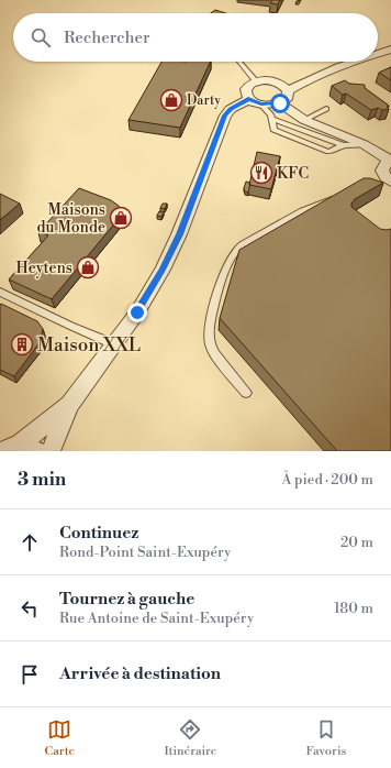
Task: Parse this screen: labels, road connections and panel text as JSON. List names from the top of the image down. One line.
{"places":{"shop":["Darty","Maisons du Monde","Heytens"],"restaurant":["KFC"],"building":["Maison XXL"]},"page":{"search":"Rechercher","heading":["3 min","À pied · 200 m"],"list":[["Continuez","Rond-Point Saint-Exupéry","20 m"],["Tournez à gauche","Rue Antoine de Saint-Exupéry","180 m"],"Arrivée à destination"],"nav":["Carte","Itinéraire","Favoris"]}}
